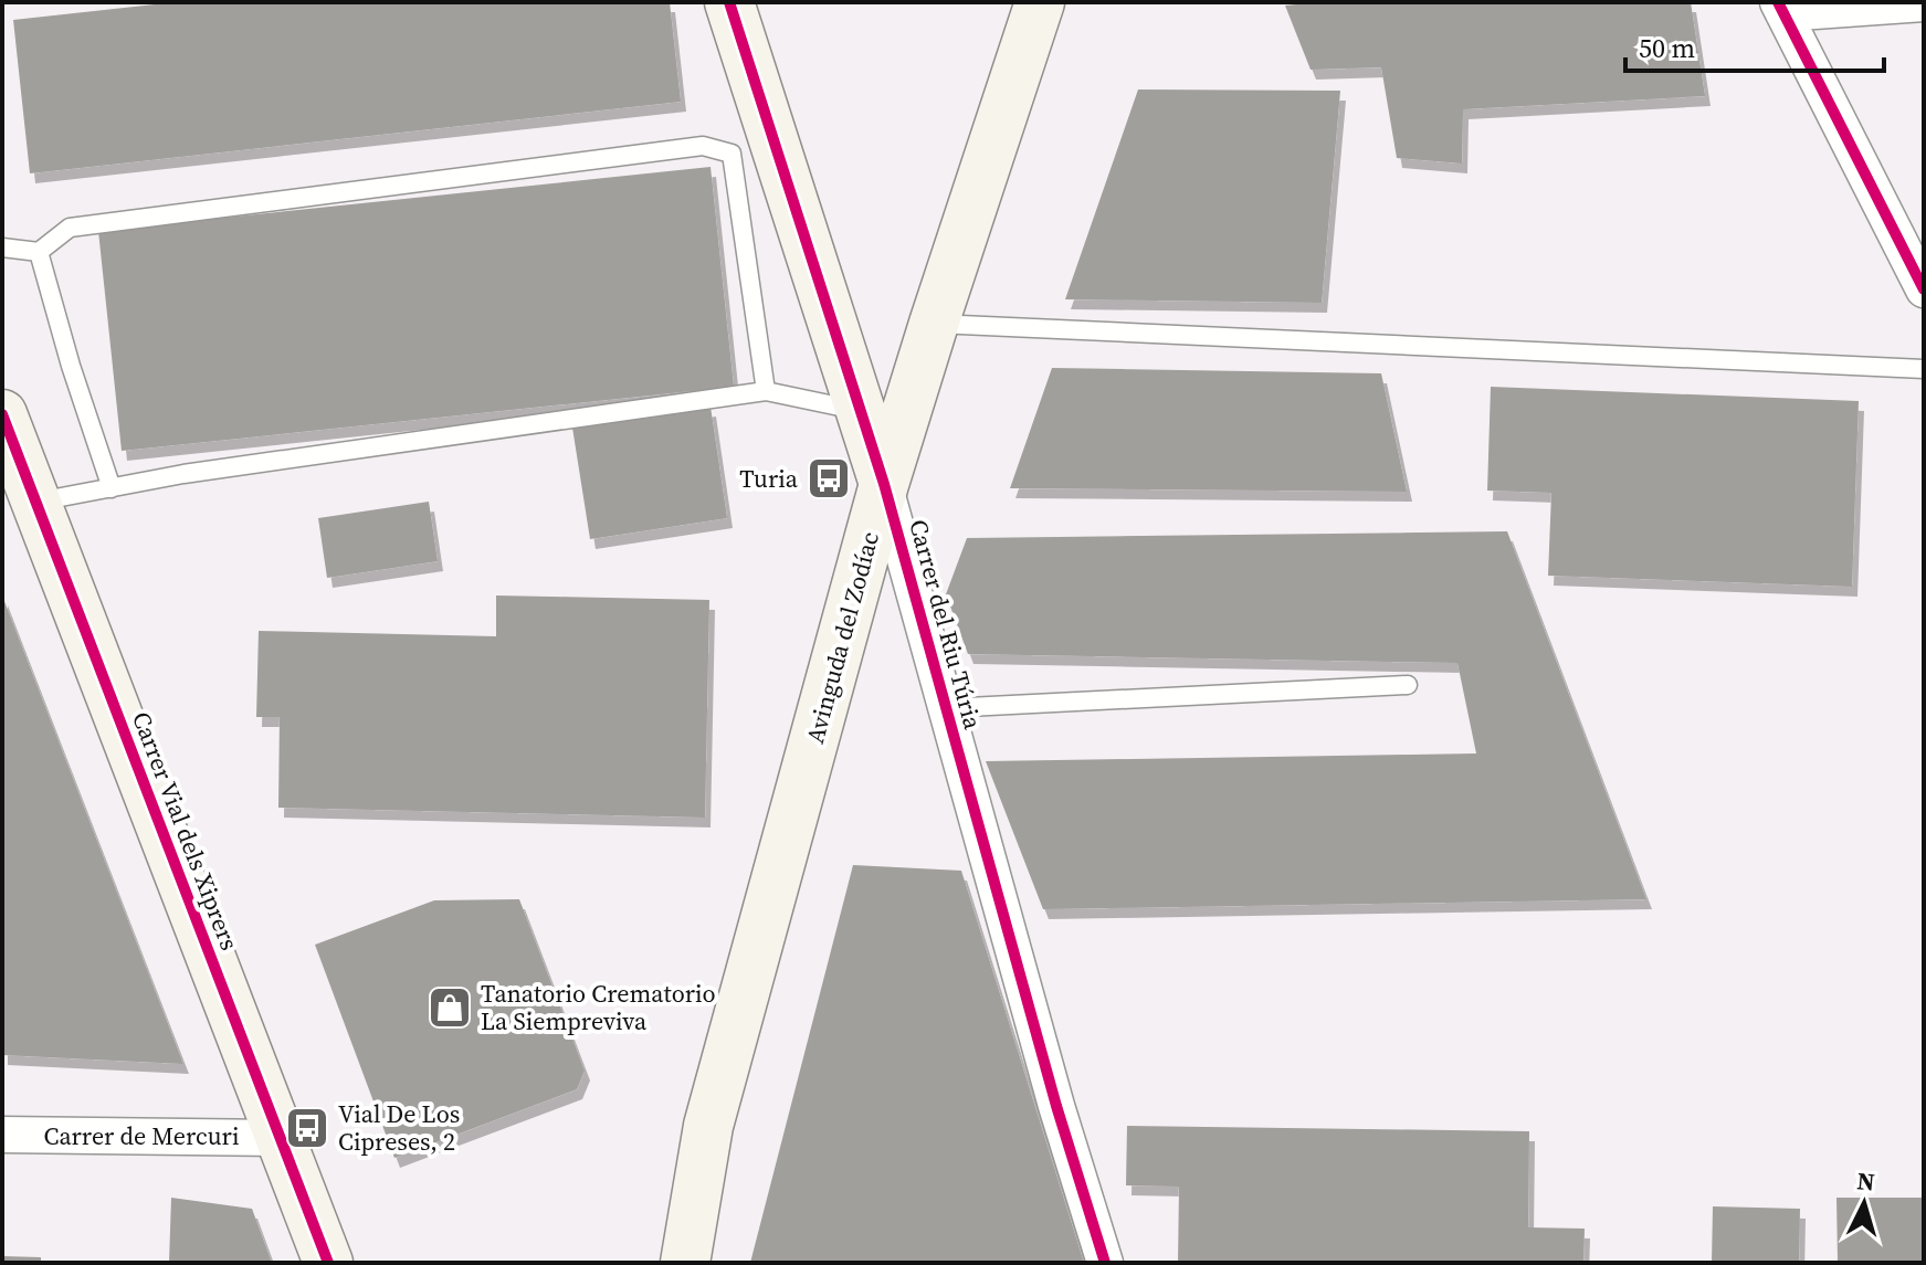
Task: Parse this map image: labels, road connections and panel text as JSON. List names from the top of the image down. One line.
{"streets":{"street":["Carrer del Riu Túria","Avinguda del Zodíac","Carrer Vial dels Xiprers","Carrer de Mercuri"]},"crossings":[["Carrer del Riu Túria","Avinguda del Zodíac"],["Carrer Vial dels Xiprers","Carrer de Mercuri"]],"places":{"bus stop":["Turia","Vial De Los Cipreses, 2"],"shop":["Tanatorio Crematorio La Siempreviva"]},"scale_bar":"50 m","north":"top"}
